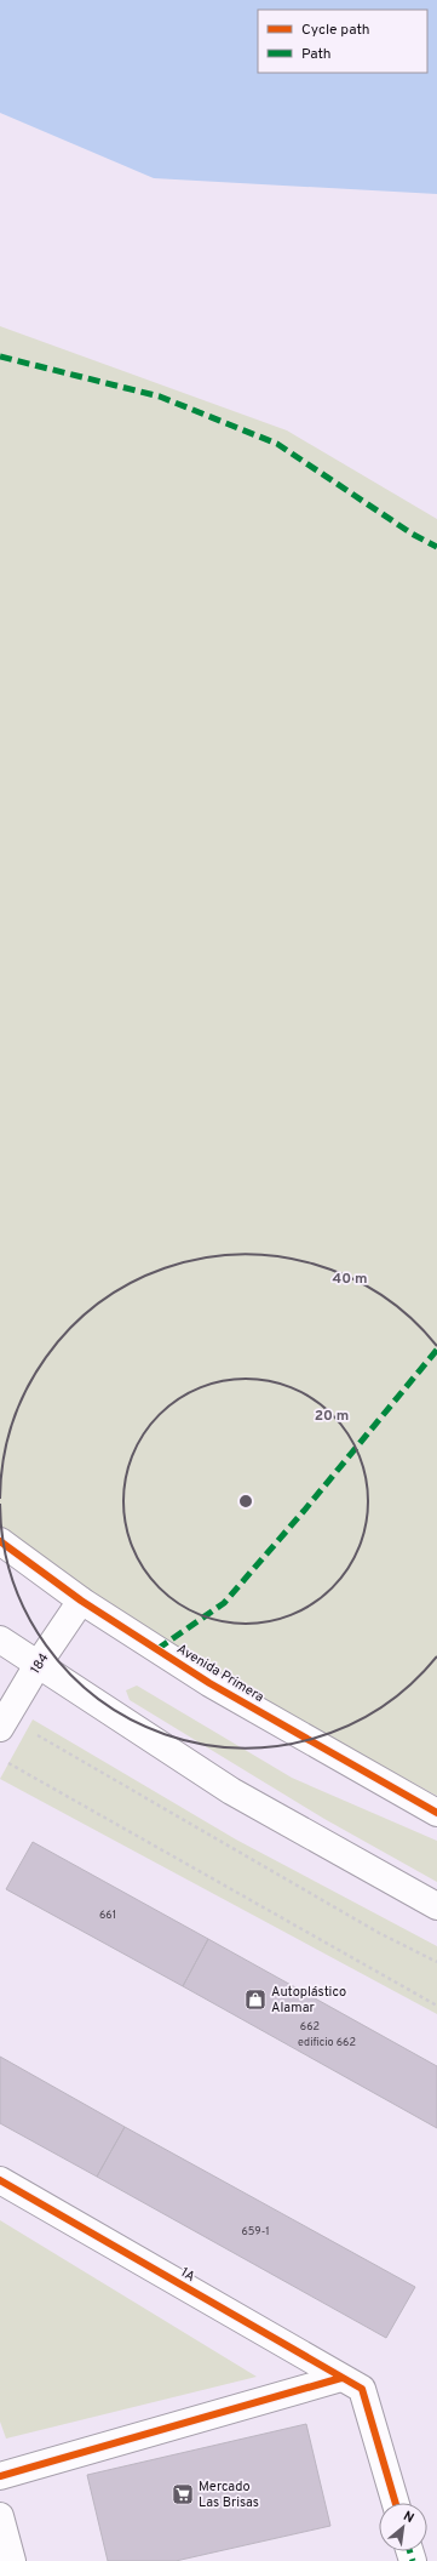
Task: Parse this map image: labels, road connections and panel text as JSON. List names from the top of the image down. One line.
{"streets":{"street":["184","Avenida Primera","1A"]},"crossings":[["184","Avenida Primera"]],"places":{"shop":["Autoplástico Alamar"],"supermarket":["Mercado Las Brisas"]},"house_numbers":["661","662","edificio 662","659-1"],"legend":["Cycle path","Path"],"north":"top right","rings":["40 m","20 m"]}
